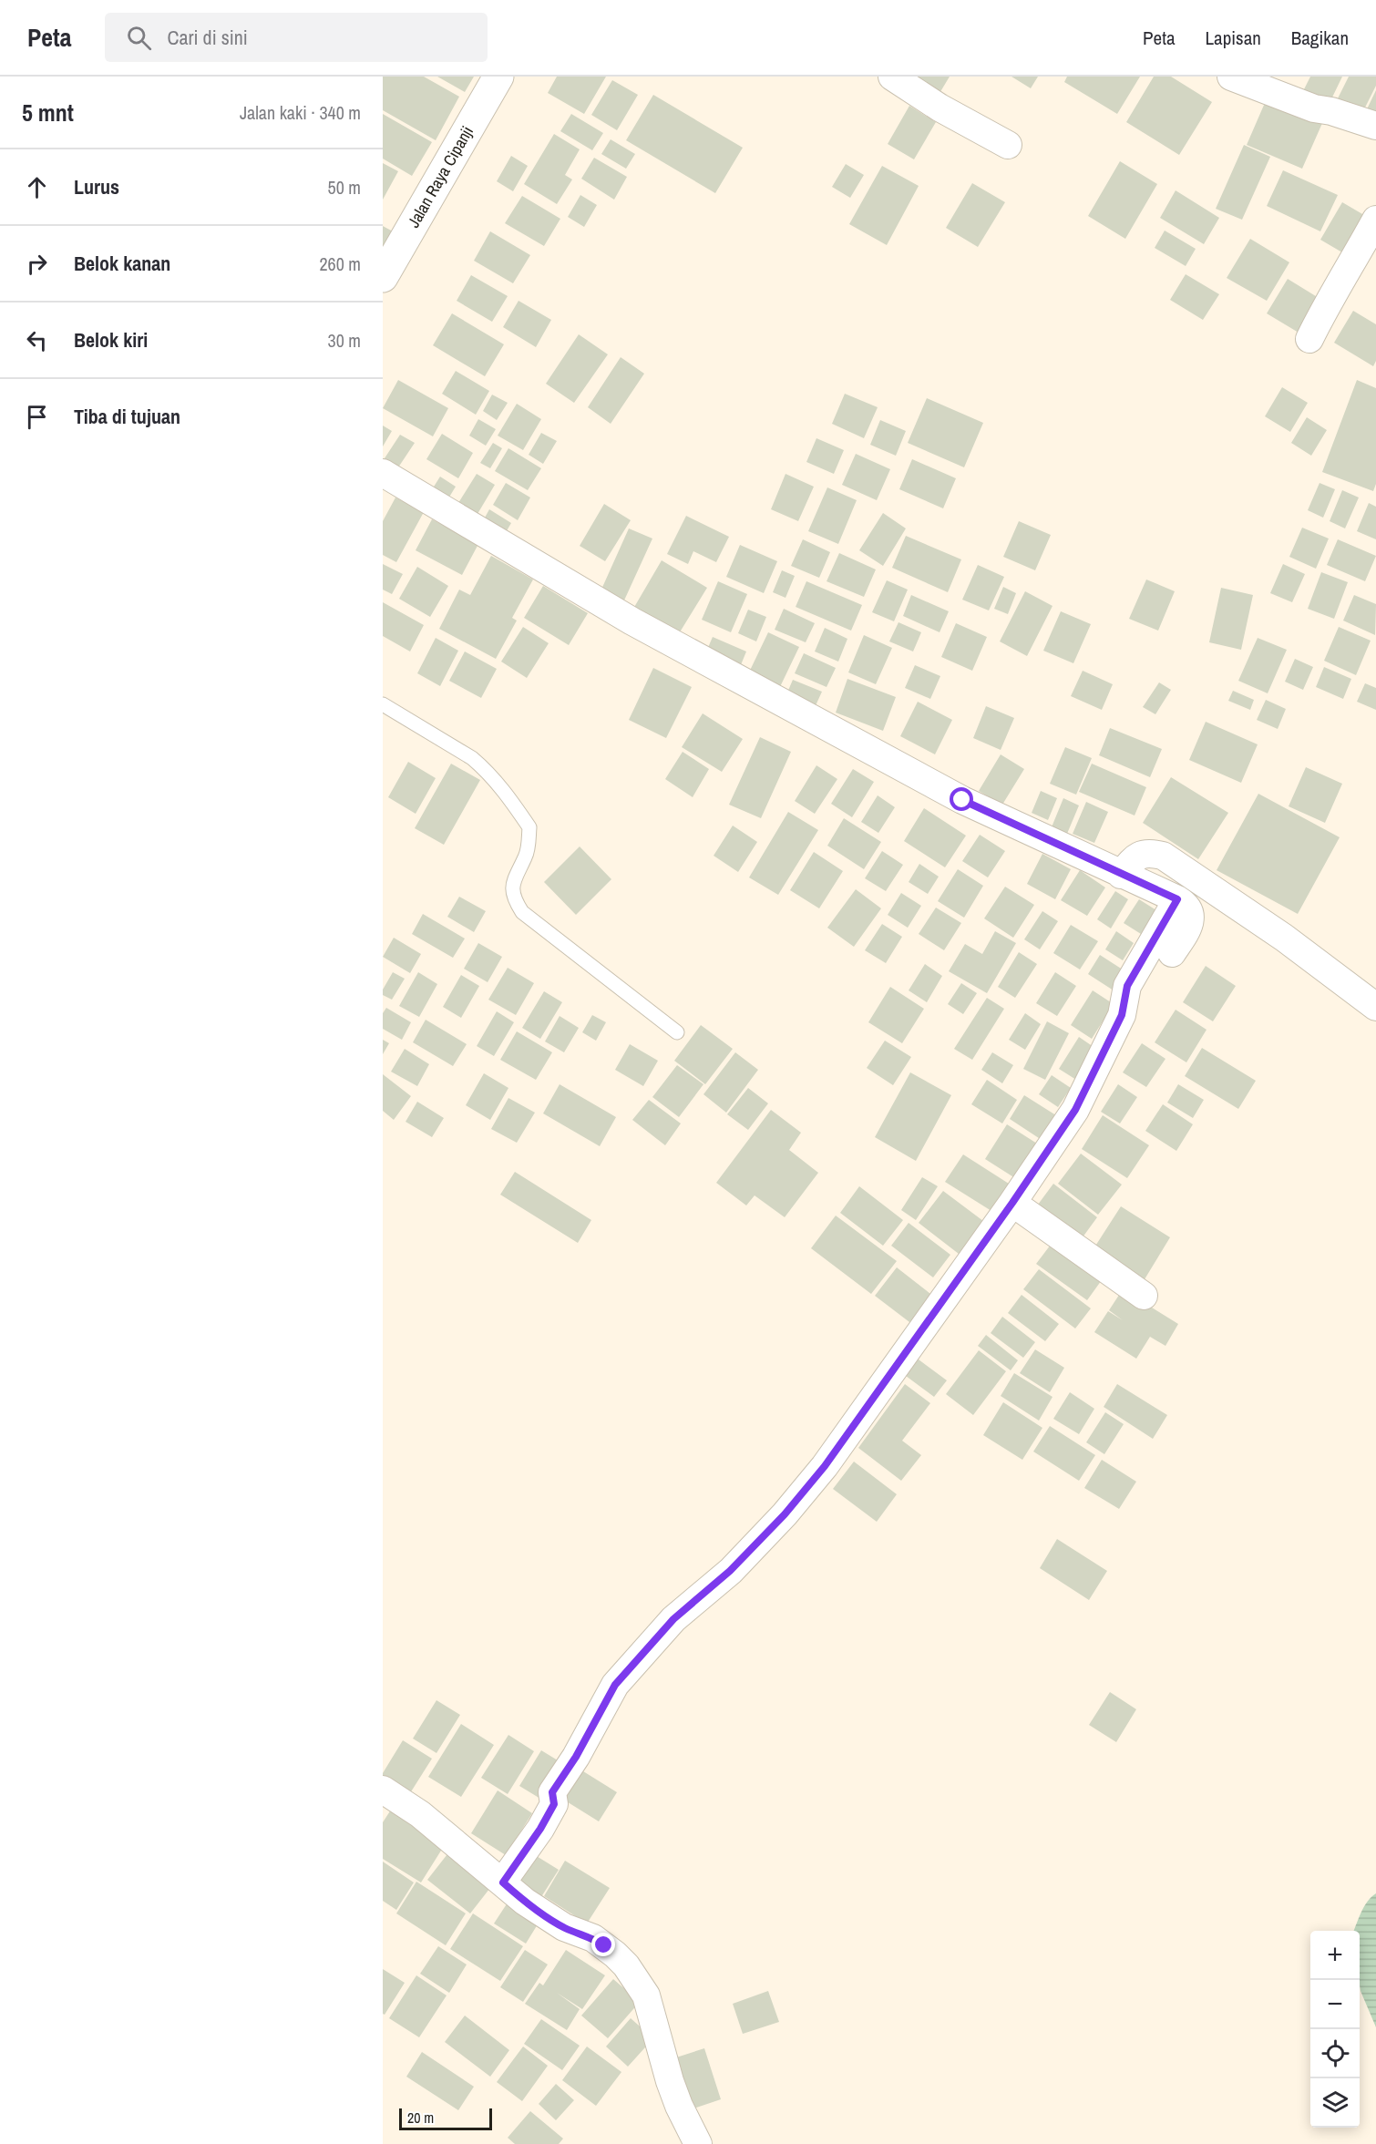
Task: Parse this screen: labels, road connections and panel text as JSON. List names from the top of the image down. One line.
{"streets":{"main road":["Jalan Raya Cipanji"]},"scale_bar":"20 m","page":{"header":"Peta","search":"Cari di sini","nav":["Peta","Lapisan","Bagikan"],"heading":["5 mnt","Jalan kaki · 340 m"],"list":[["Lurus","50 m"],["Belok kanan","260 m"],["Belok kiri","30 m"],"Tiba di tujuan"],"map_buttons":["+","−"],"scale":"20 m"}}
